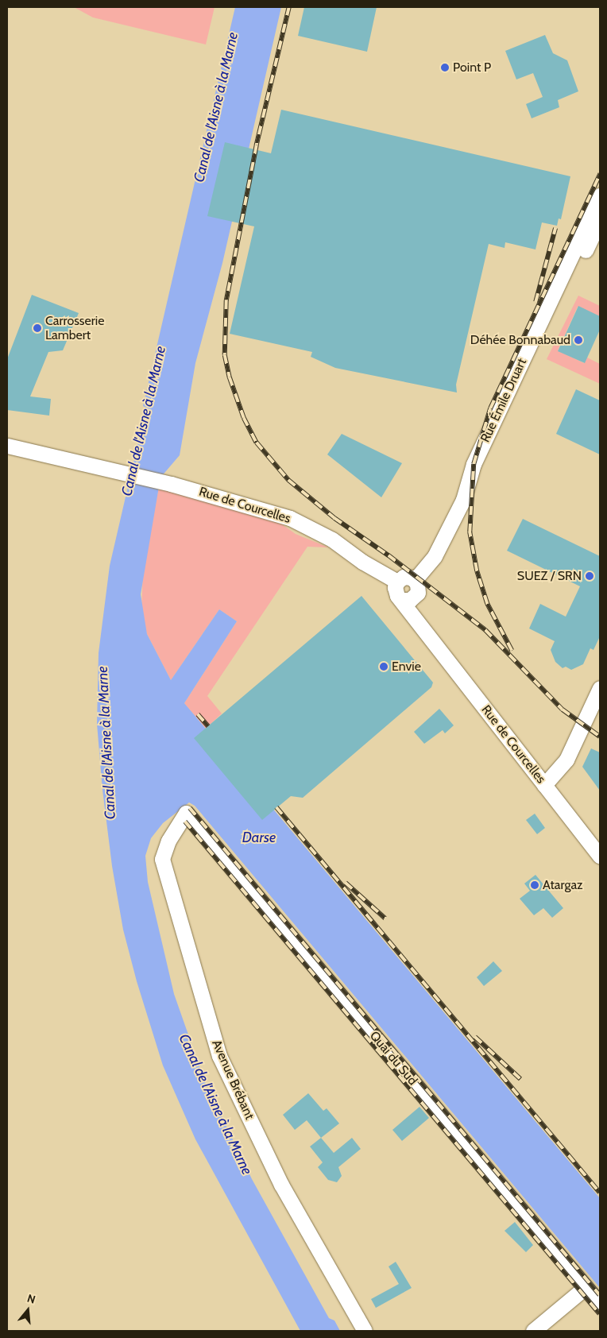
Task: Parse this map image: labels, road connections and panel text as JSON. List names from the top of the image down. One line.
{"streets":{"street":["Rue Émile Druart","Rue de Courcelles","Quai du Sud","Avenue Brébant"]},"crossings":[["Rue Émile Druart","Rue de Courcelles"],["Quai du Sud","Avenue Brébant"]],"water":["Canal de l'Aisne à la Marne","Darse"],"places":["Point P","Carrosserie Lambert","Déhée Bonnabaud","SUEZ / SRN","Envie","Atargaz"],"north":"top"}
